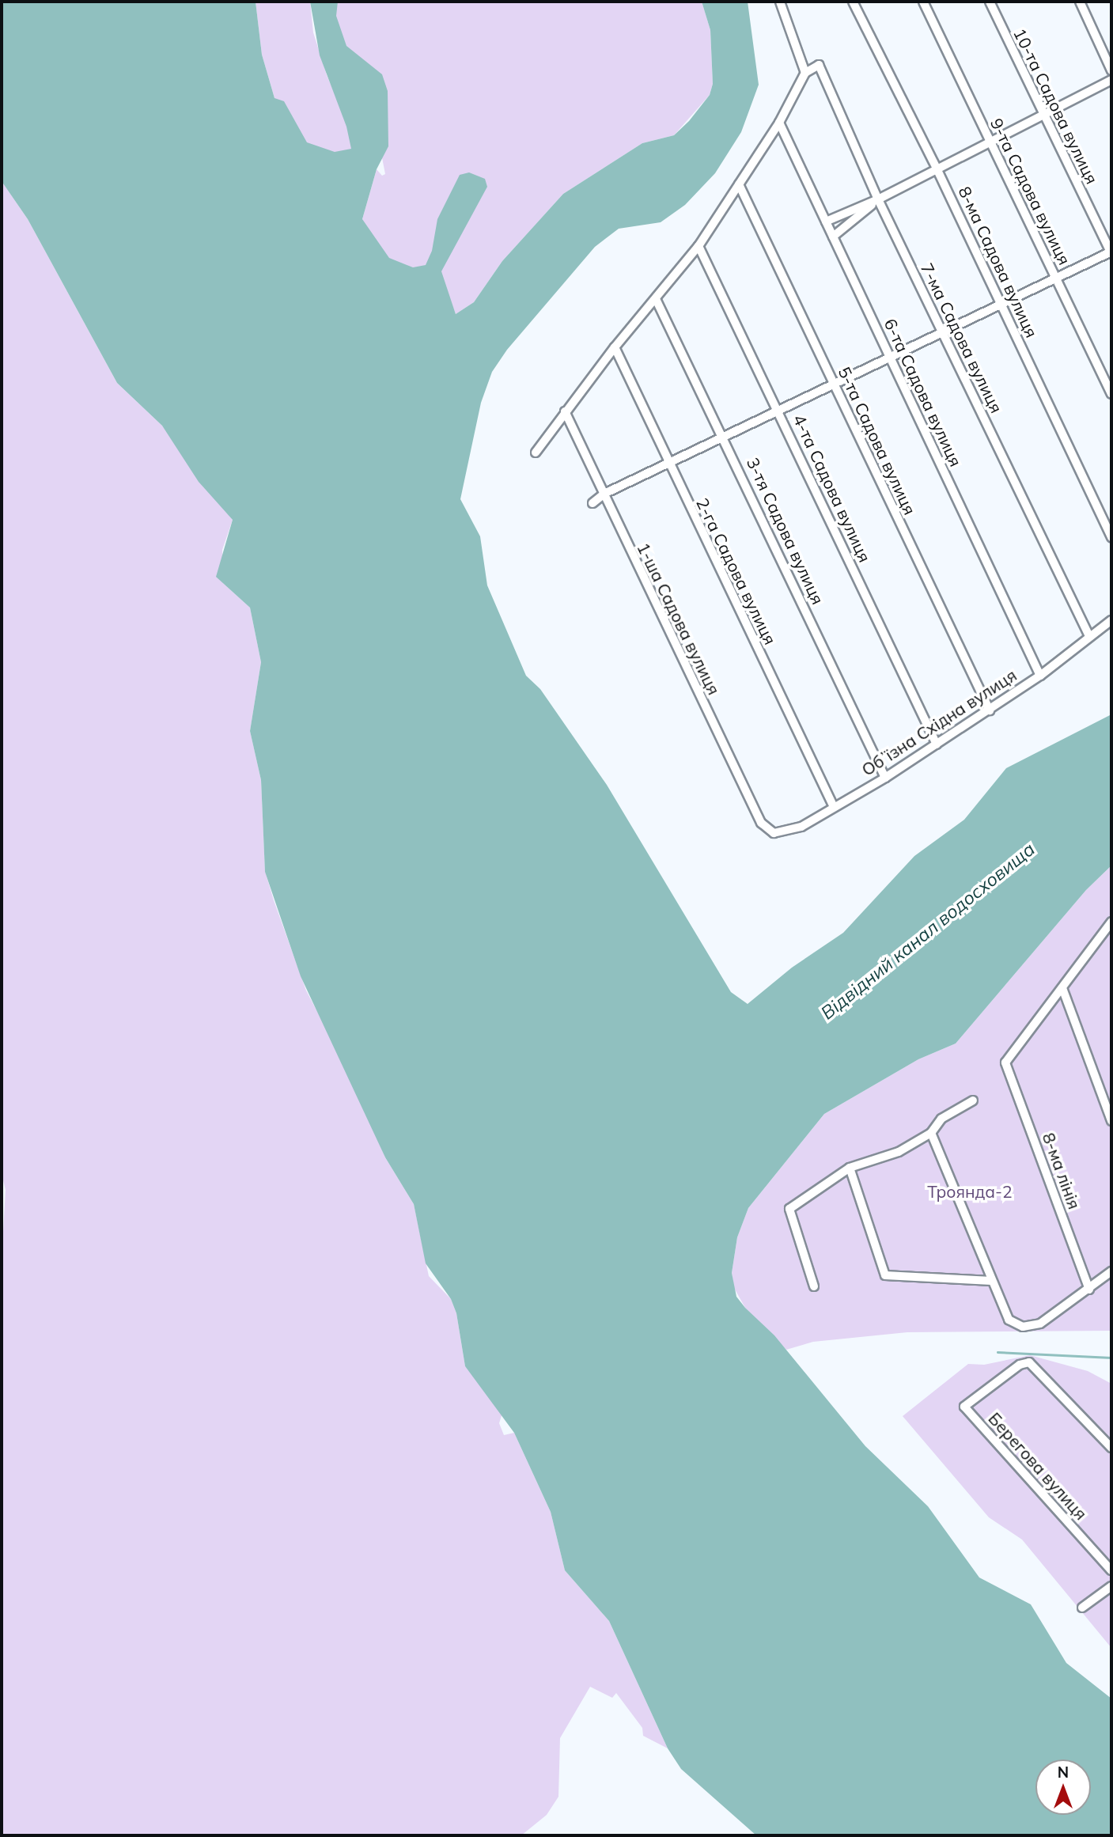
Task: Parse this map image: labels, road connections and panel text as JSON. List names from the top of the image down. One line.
{"streets":{"street":["10-та Садова вулиця","9-та Садова вулиця","8-ма Садова вулиця","7-ма Садова вулиця","6-та Садова вулиця","5-та Садова вулиця","4-та Садова вулиця","3-тя Садова вулиця","2-га Садова вулиця","1-ша Садова вулиця","Обʼїзна Східна вулиця","8-ма лінія","Берегова вулиця"]},"crossings":[["7-ма Садова вулиця","Обʼїзна Східна вулиця"],["6-та Садова вулиця","Обʼїзна Східна вулиця"],["5-та Садова вулиця","Обʼїзна Східна вулиця"],["4-та Садова вулиця","Обʼїзна Східна вулиця"],["3-тя Садова вулиця","Обʼїзна Східна вулиця"],["2-га Садова вулиця","Обʼїзна Східна вулиця"],["1-ша Садова вулиця","Обʼїзна Східна вулиця"]],"water":["Відвідний канал водосховища"],"parks":["Троянда-2"],"north":"top"}
